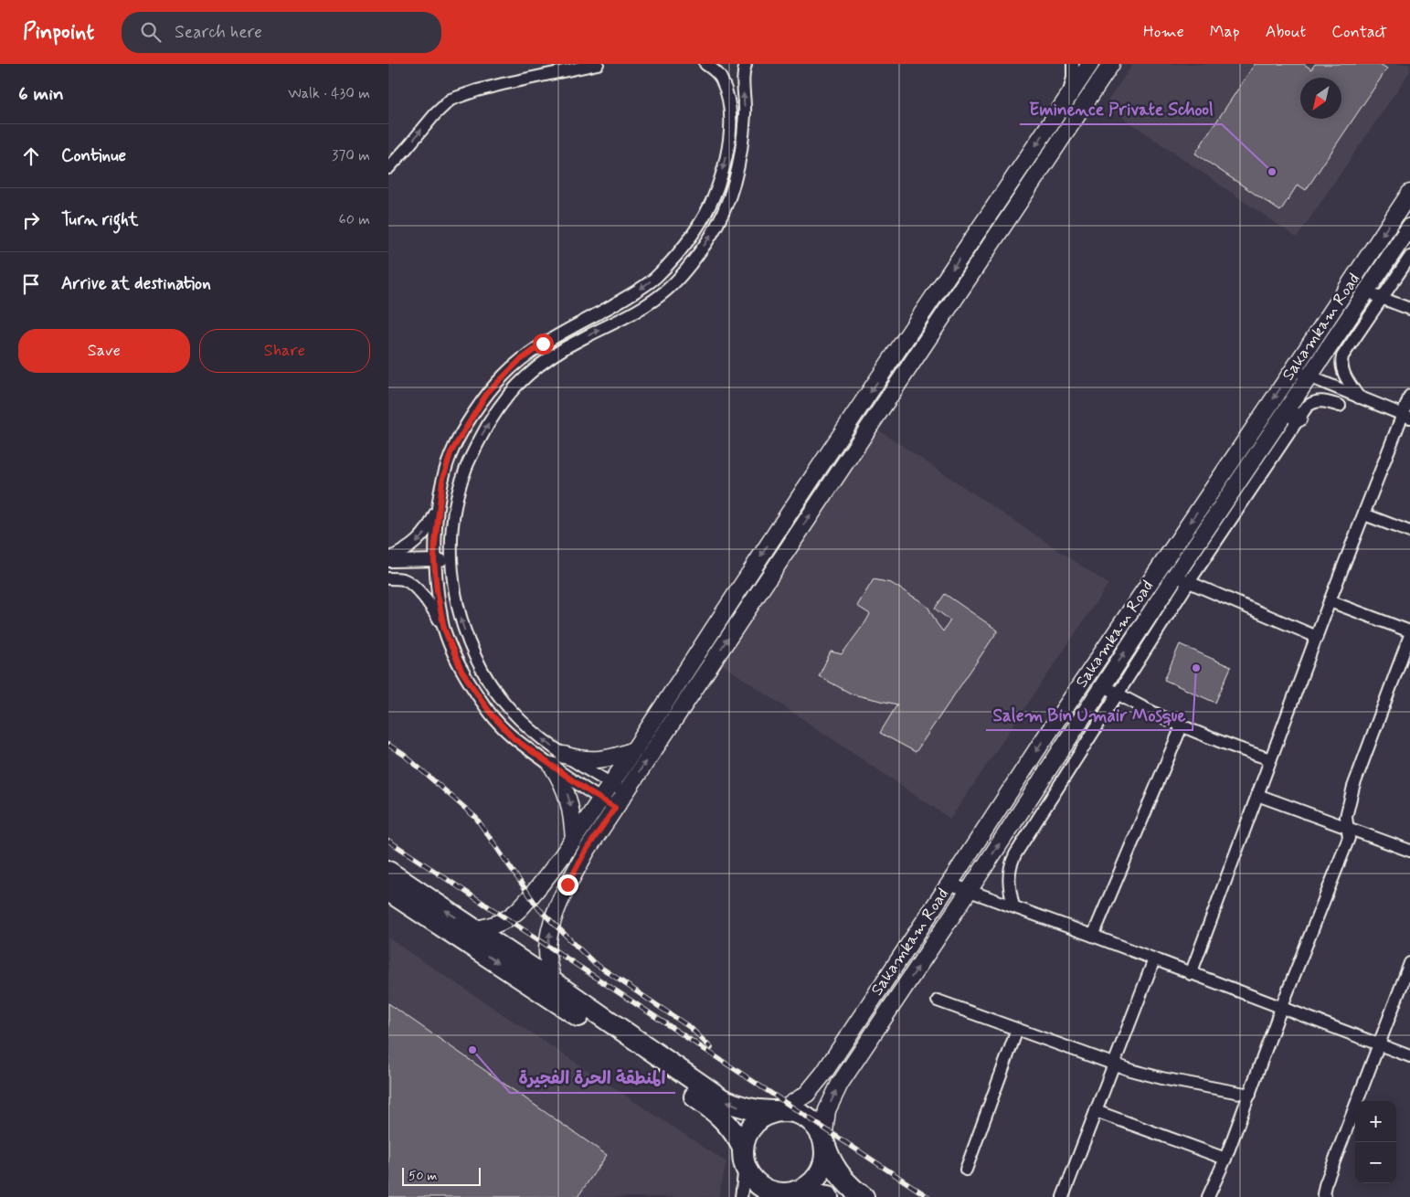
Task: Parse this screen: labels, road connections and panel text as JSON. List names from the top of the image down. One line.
{"streets":{"street":["Sakamkam Road"]},"places":["Eminence Private School","Salem Bin Umair Mosque","المنطقة الحرة الفجيرة"],"scale_bar":"50 m","north":"bottom left","page":{"header":"Pinpoint","search":"Search here","nav":["Home","Map","About","Contact"],"heading":["6 min","Walk · 430 m"],"list":[["Continue","370 m"],["Turn right","60 m"],"Arrive at destination"],"buttons":["Save","Share"],"map_buttons":["+","−"],"scale":"50 m"}}
